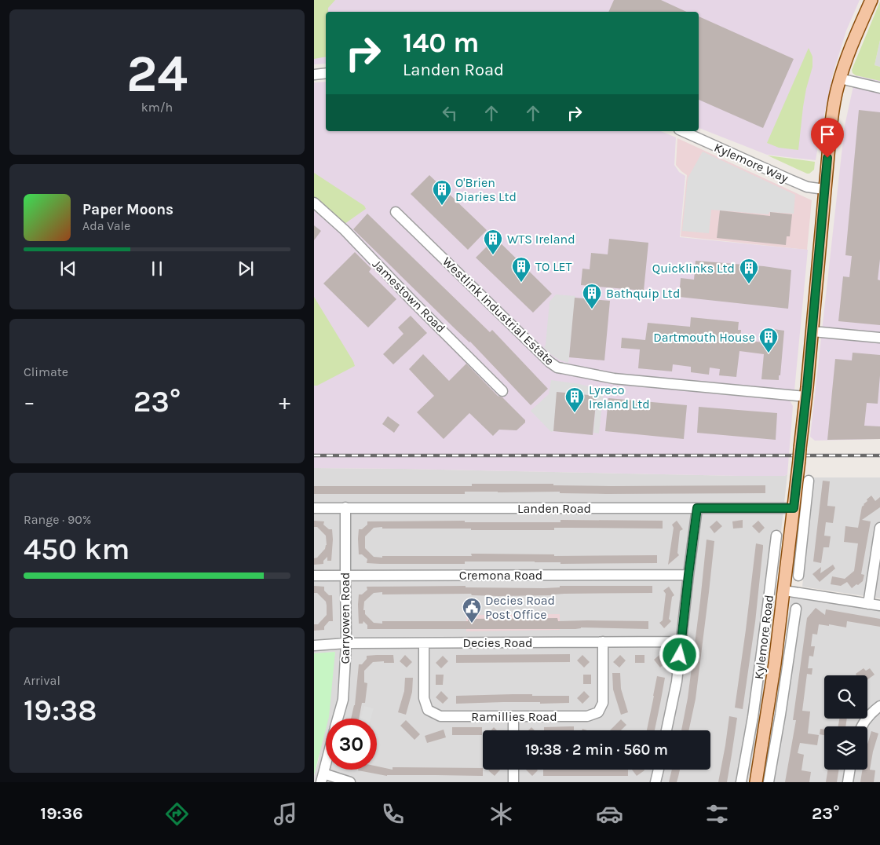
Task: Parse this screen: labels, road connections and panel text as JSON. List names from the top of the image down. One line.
{"streets":{"main road":["Kylemore Road"],"street":["Kylemore Way","Jamestown Road","Westlink Industrial Estate","Landen Road","Cremona Road","Garryowen Road","Decies Road","Ramillies Road"]},"crossings":[["Kylemore Way","Kylemore Road"],["Westlink Industrial Estate","Kylemore Road"],["Landen Road","Garryowen Road"],["Landen Road","Kylemore Road"],["Cremona Road","Garryowen Road"],["Garryowen Road","Decies Road"],["Decies Road","Ramillies Road"]],"places":{"building":["O'Brien Diaries Ltd","WTS Ireland","TO LET","Quicklinks Ltd","Bathquip Ltd","Dartmouth House","Lyreco Ireland Ltd"],"public building":["Decies Road Post Office"]},"page":{"tile":[["24","km/h"],"Climate",["Range · 90%","450 km"],["Arrival","19:38"]],"turn":["140 m","Landen Road"],"song":["Paper Moons","Ada Vale"],"heat":["−","23°","+"],"limit":"30","trip":"19:38 · 2 min · 560 m","tabs":["19:36","23°"]}}
